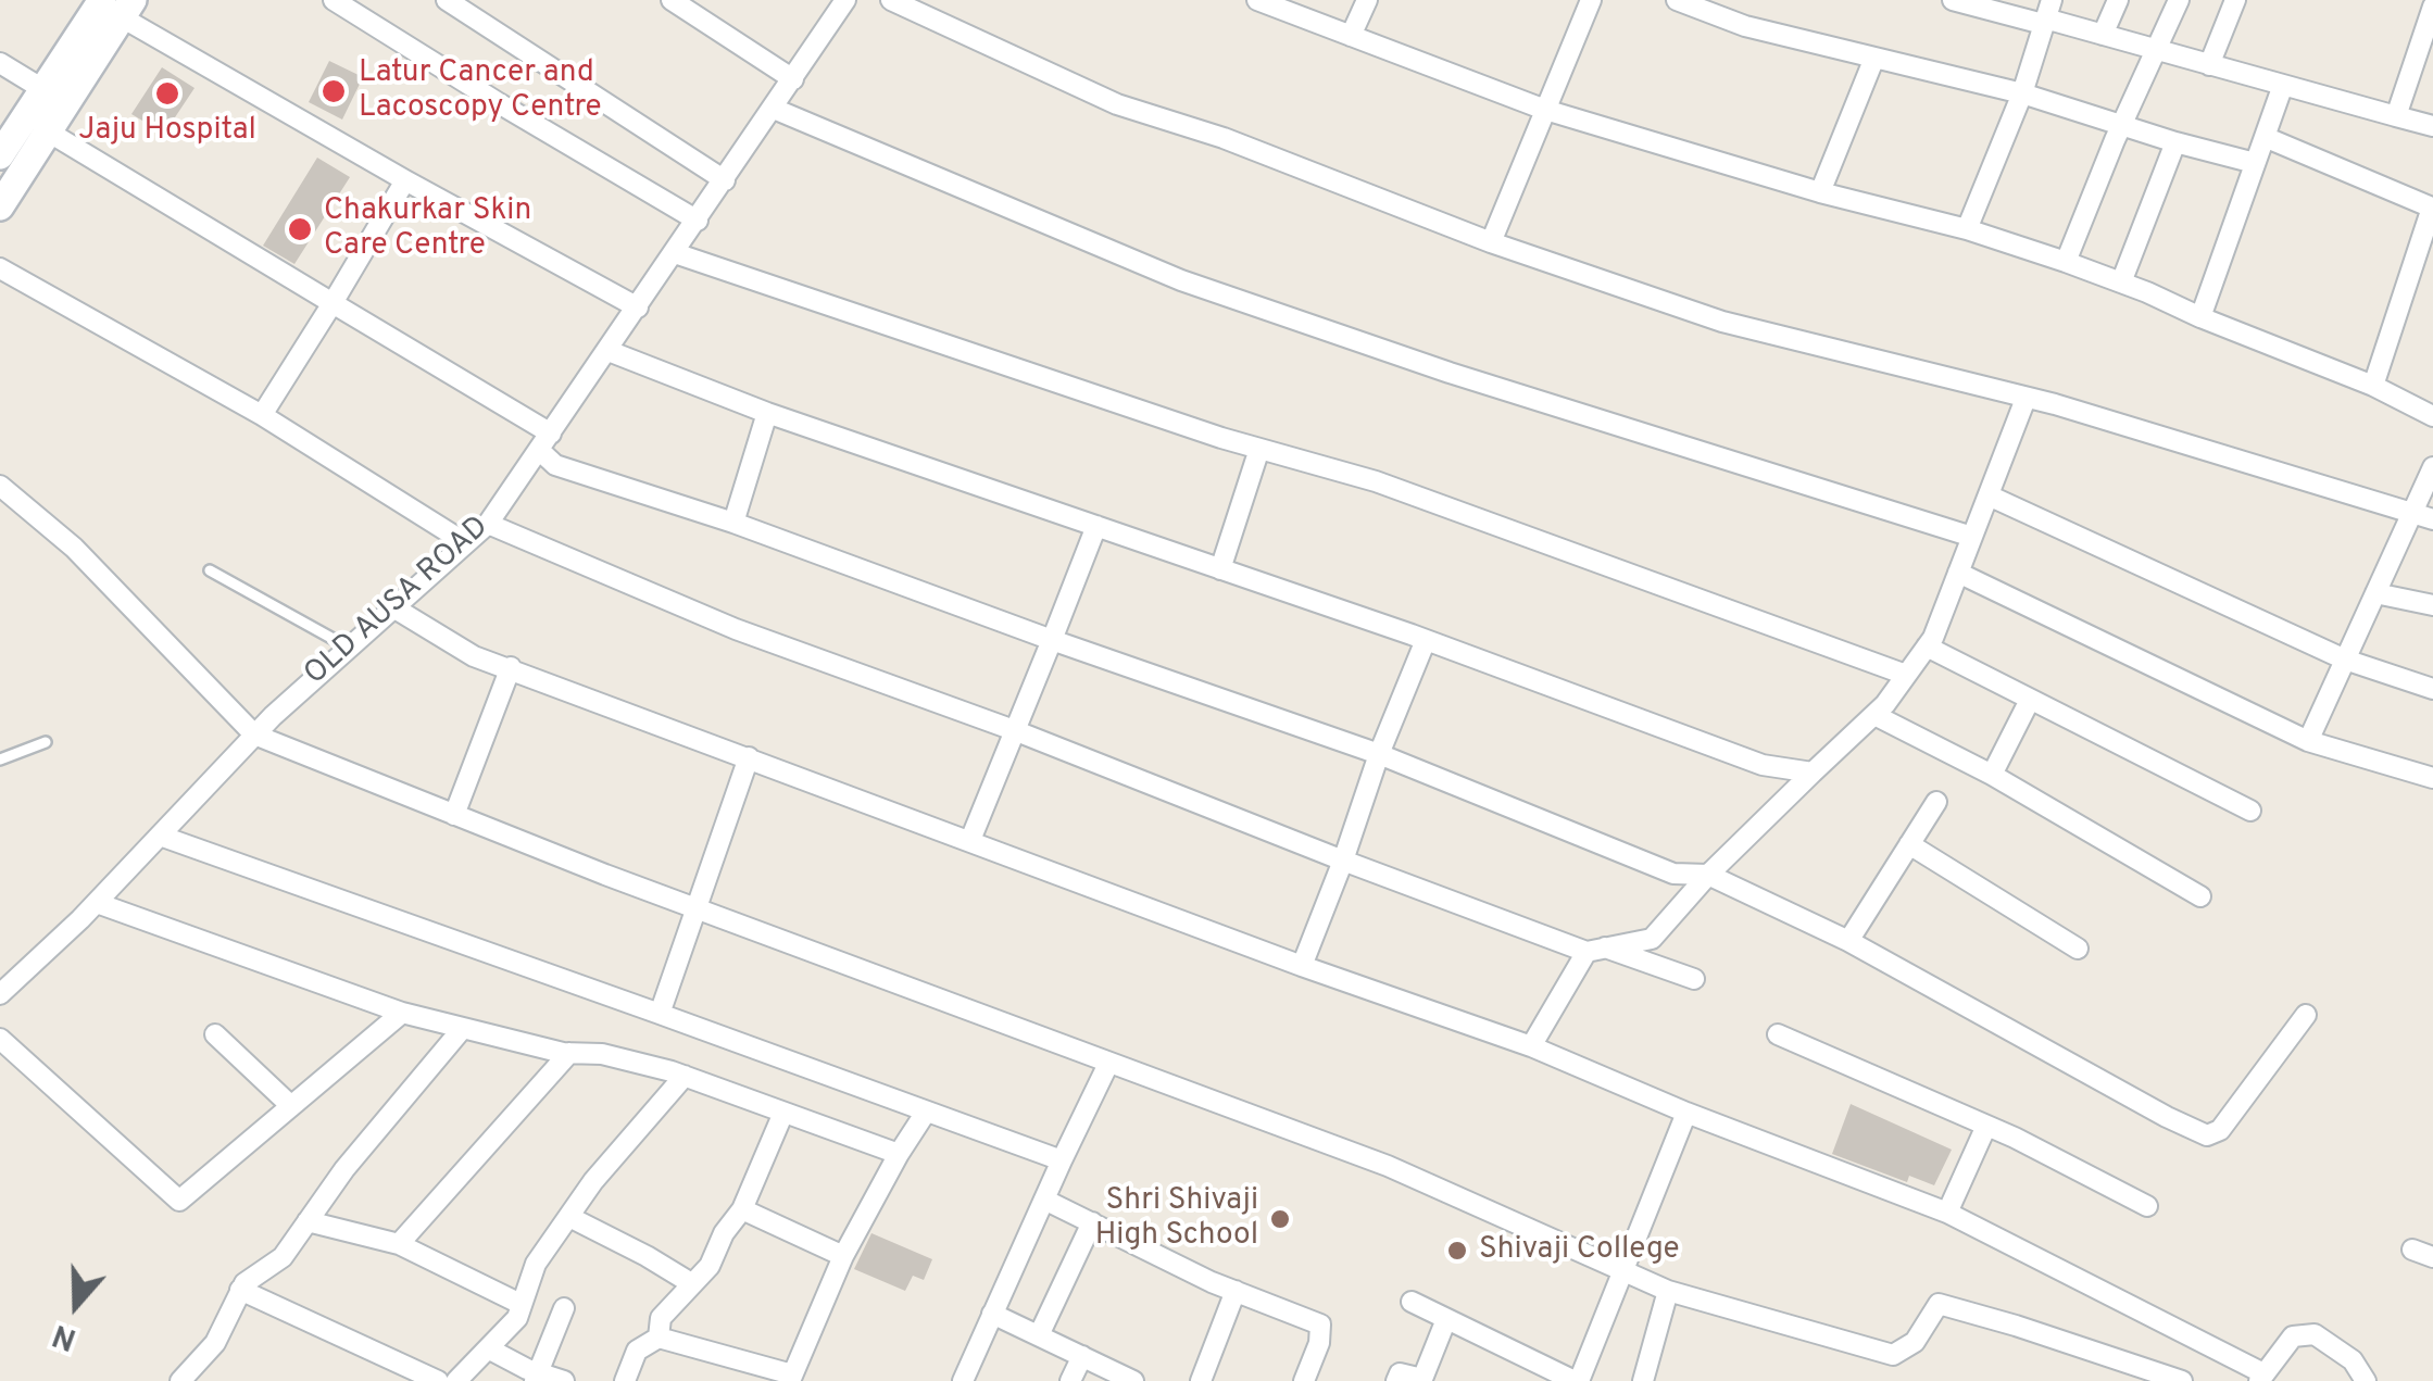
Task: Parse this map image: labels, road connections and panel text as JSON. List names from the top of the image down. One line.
{"streets":{"street":["OLD AUSA ROAD"]},"places":["Latur Cancer and Lacoscopy Centre","Jaju Hospital","Chakurkar Skin Care Centre","Shri Shivaji High School","Shivaji College"],"north":"bottom"}
